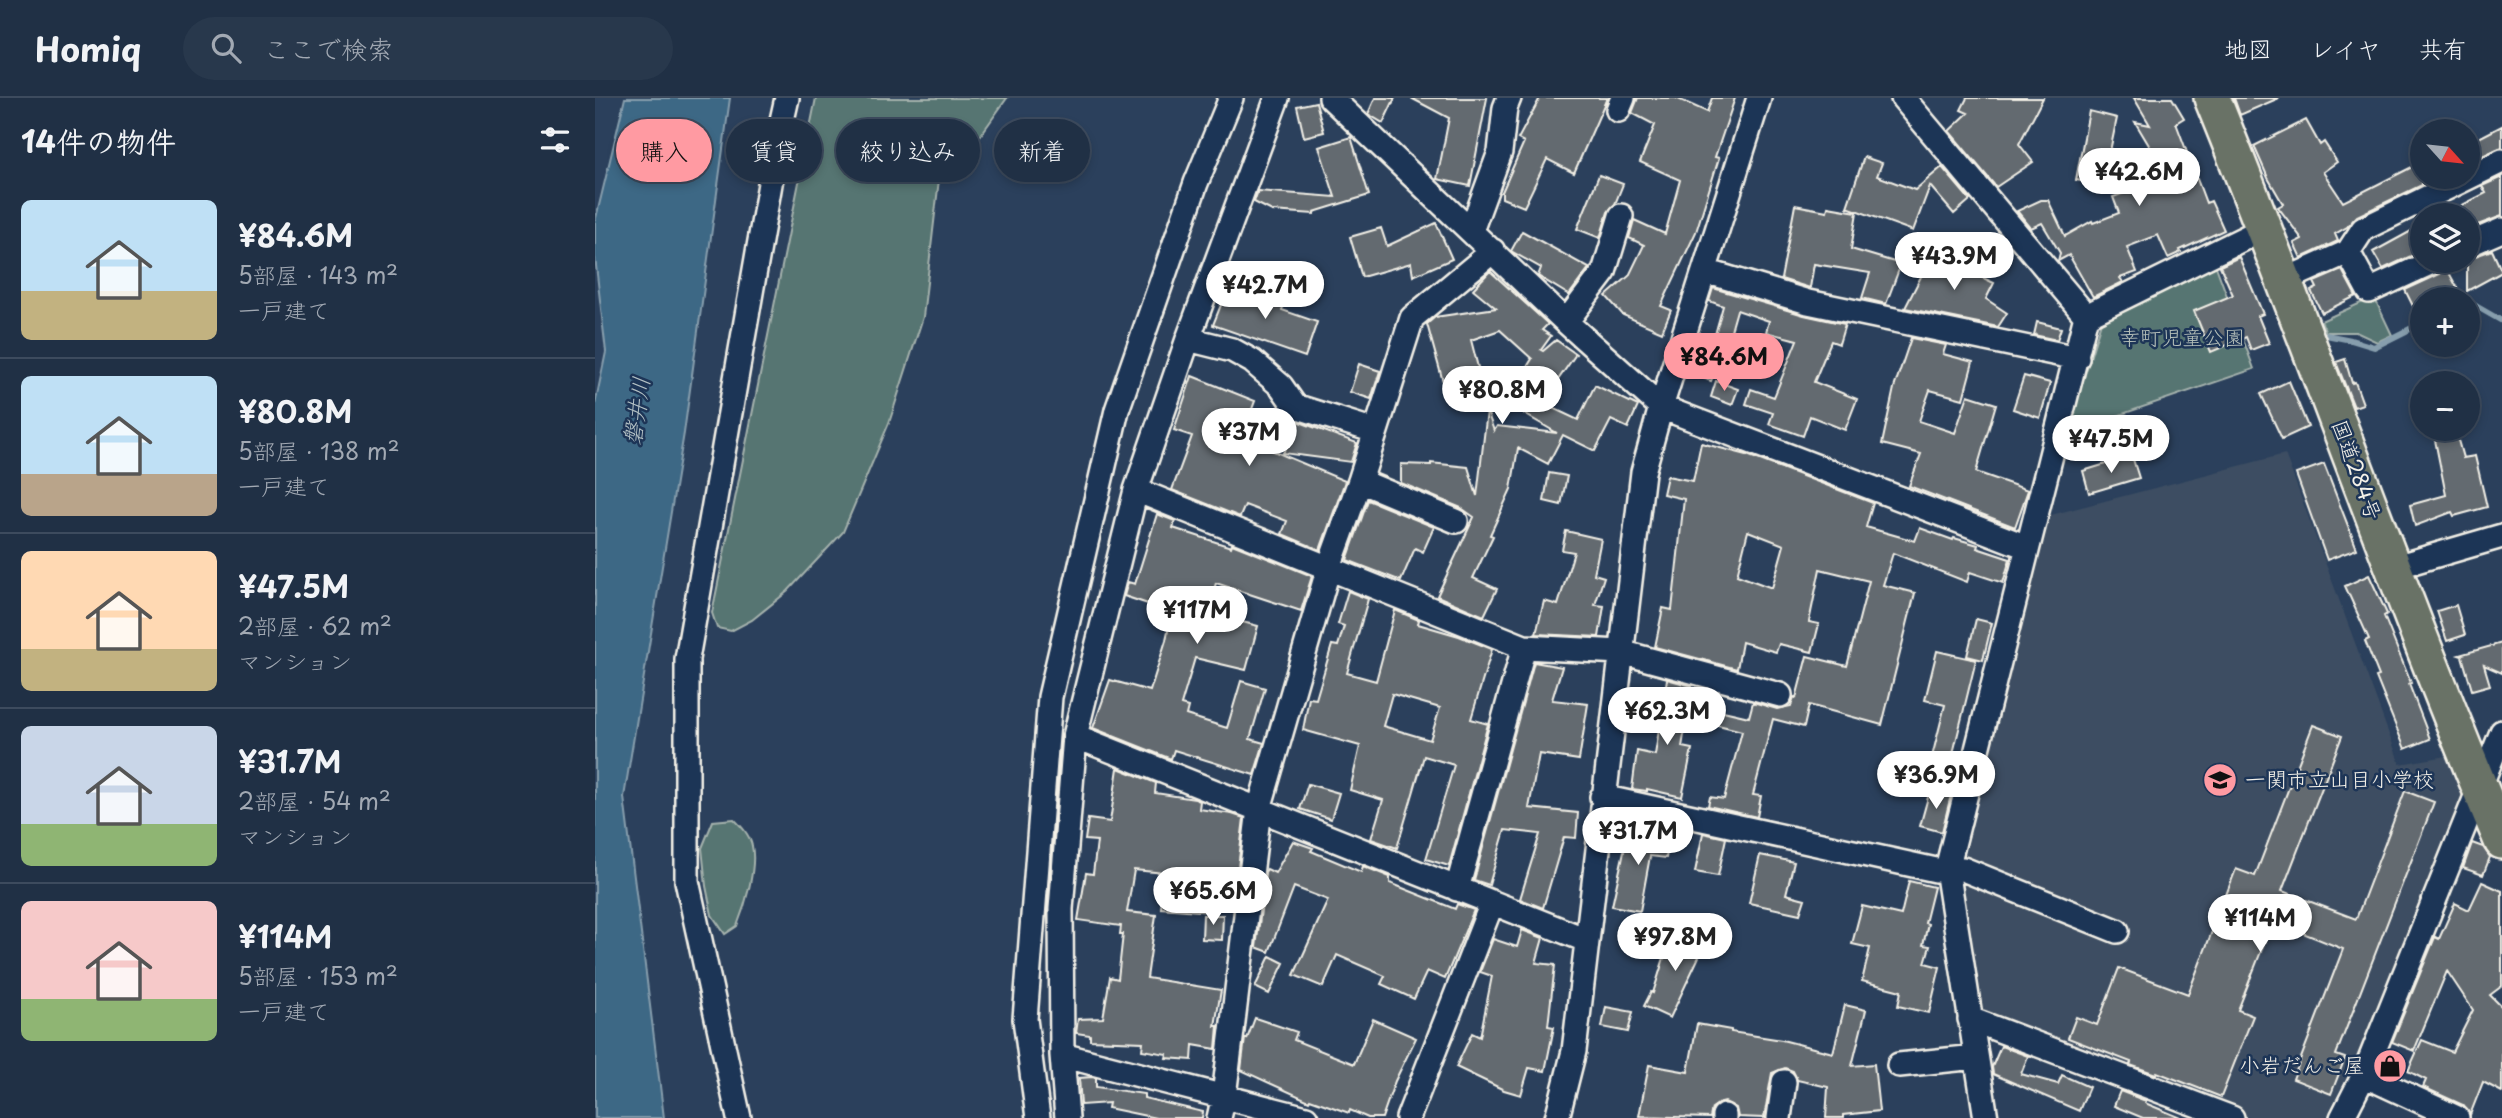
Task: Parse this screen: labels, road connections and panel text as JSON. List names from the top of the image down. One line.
{"streets":{"highway":["国道284号"]},"water":["磐井川"],"parks":["幸町児童公園"],"places":{"school or university":["一関市立山目小学校"],"shop":["小岩だんご屋"]},"north":"bottom right","page":{"header":"Homiq","search":"ここで検索","nav":["地図","レイヤ","共有"],"heading":"14件の物件","map_buttons":["+","−"],"chip":["購入","賃貸","絞り込み","新着"],"price":["¥42.6M","¥43.9M","¥42.7M","¥84.6M","¥80.8M","¥37M","¥47.5M","¥117M","¥62.3M","¥36.9M","¥31.7M","¥65.6M","¥114M","¥97.8M"],"list":[{"name":"¥84.6M","note":"5部屋 · 143 m² · 一戸建て"},{"name":"¥80.8M","note":"5部屋 · 138 m² · 一戸建て"},{"name":"¥47.5M","note":"2部屋 · 62 m² · マンション"},{"name":"¥31.7M","note":"2部屋 · 54 m² · マンション"},{"name":"¥114M","note":"5部屋 · 153 m² · 一戸建て"}]}}
